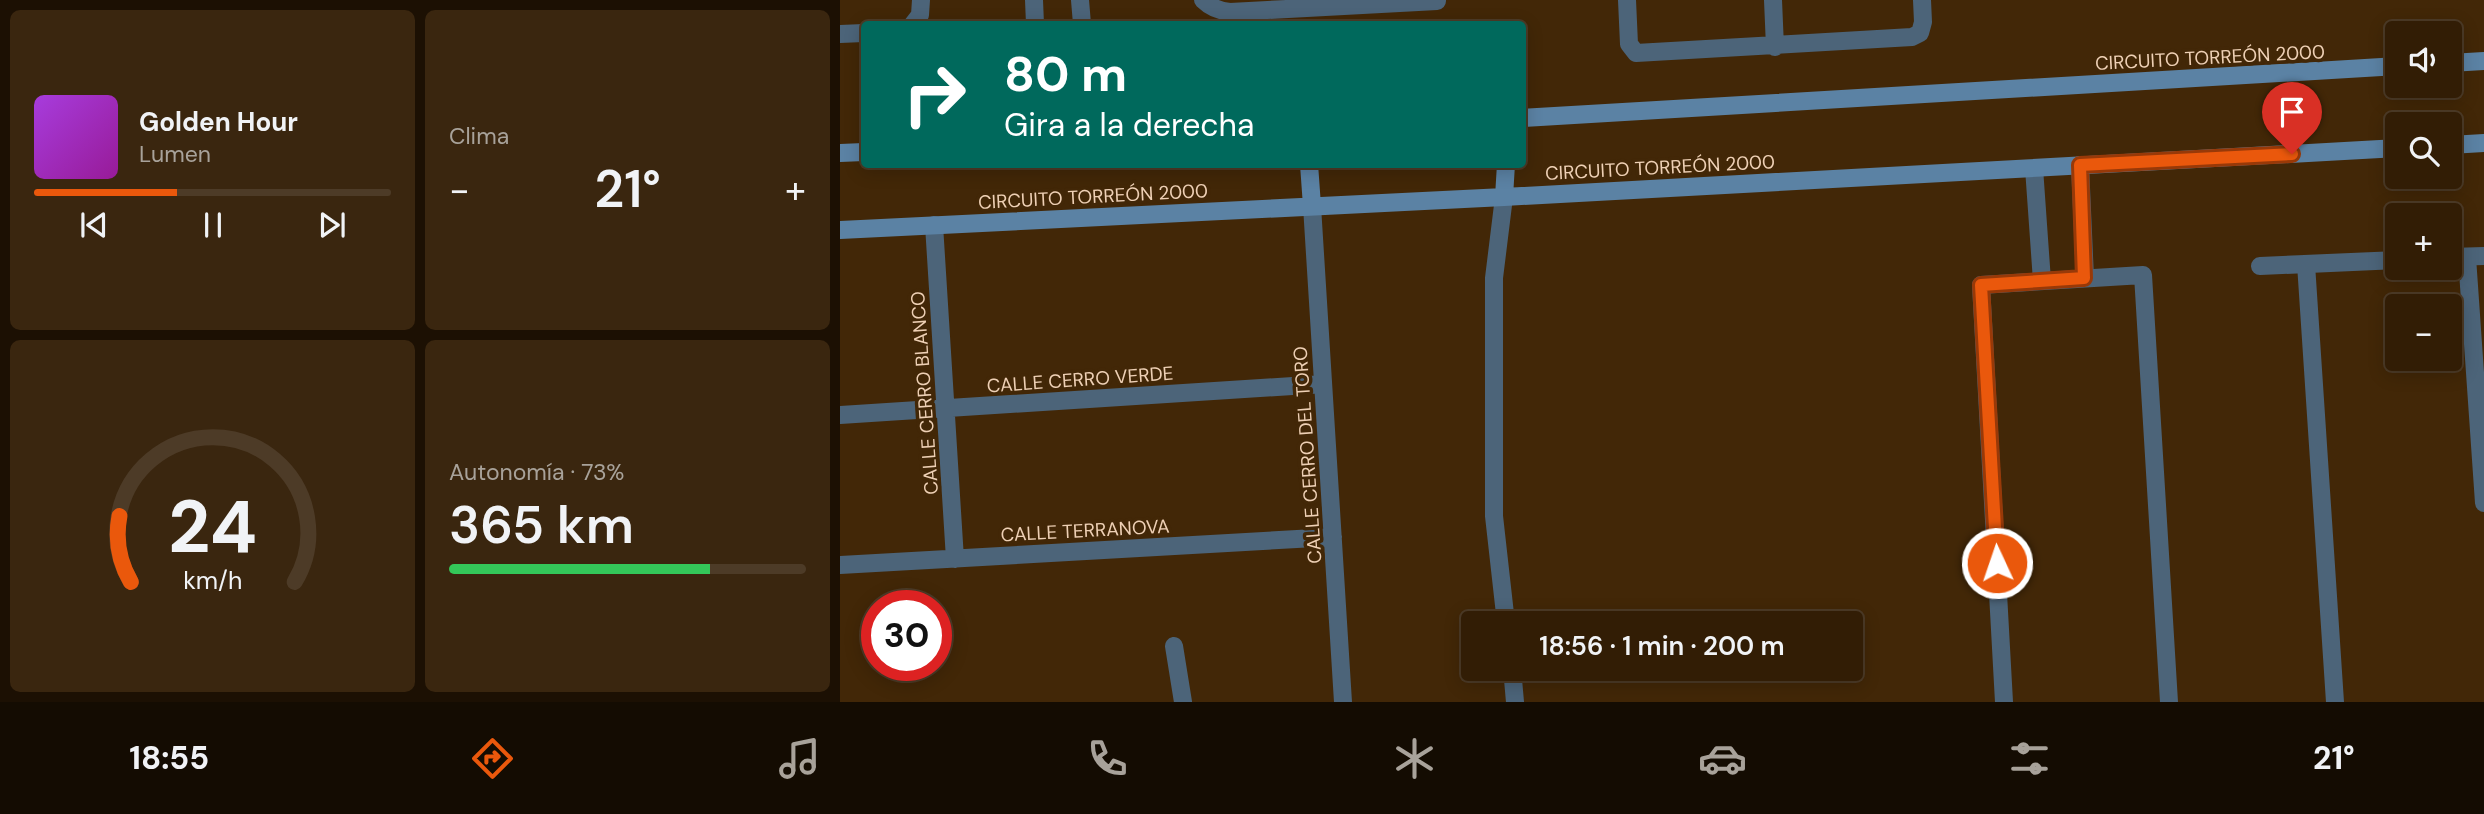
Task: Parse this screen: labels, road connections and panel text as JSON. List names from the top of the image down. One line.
{"streets":{"main road":["CIRCUITO TORREÓN 2000"],"street":["CALLE CERRO VERDE","CALLE CERRO BLANCO","CALLE CERRO DEL TORO","CALLE TERRANOVA"]},"crossings":[["CIRCUITO TORREÓN 2000","CALLE CERRO BLANCO"],["CIRCUITO TORREÓN 2000","CALLE CERRO DEL TORO"],["CALLE CERRO VERDE","CALLE CERRO BLANCO"],["CALLE CERRO VERDE","CALLE CERRO DEL TORO"],["CALLE CERRO BLANCO","CALLE TERRANOVA"],["CALLE CERRO DEL TORO","CALLE TERRANOVA"]],"page":{"tile":["Clima",["Autonomía · 73%","365 km"]],"map_buttons":["+","−"],"turn":["80 m","Gira a la derecha"],"song":["Golden Hour","Lumen"],"heat":["−","21°","+"],"limit":"30","trip":"18:56 · 1 min · 200 m","tabs":["18:55","21°"],"gauge":["24","km/h"]}}
